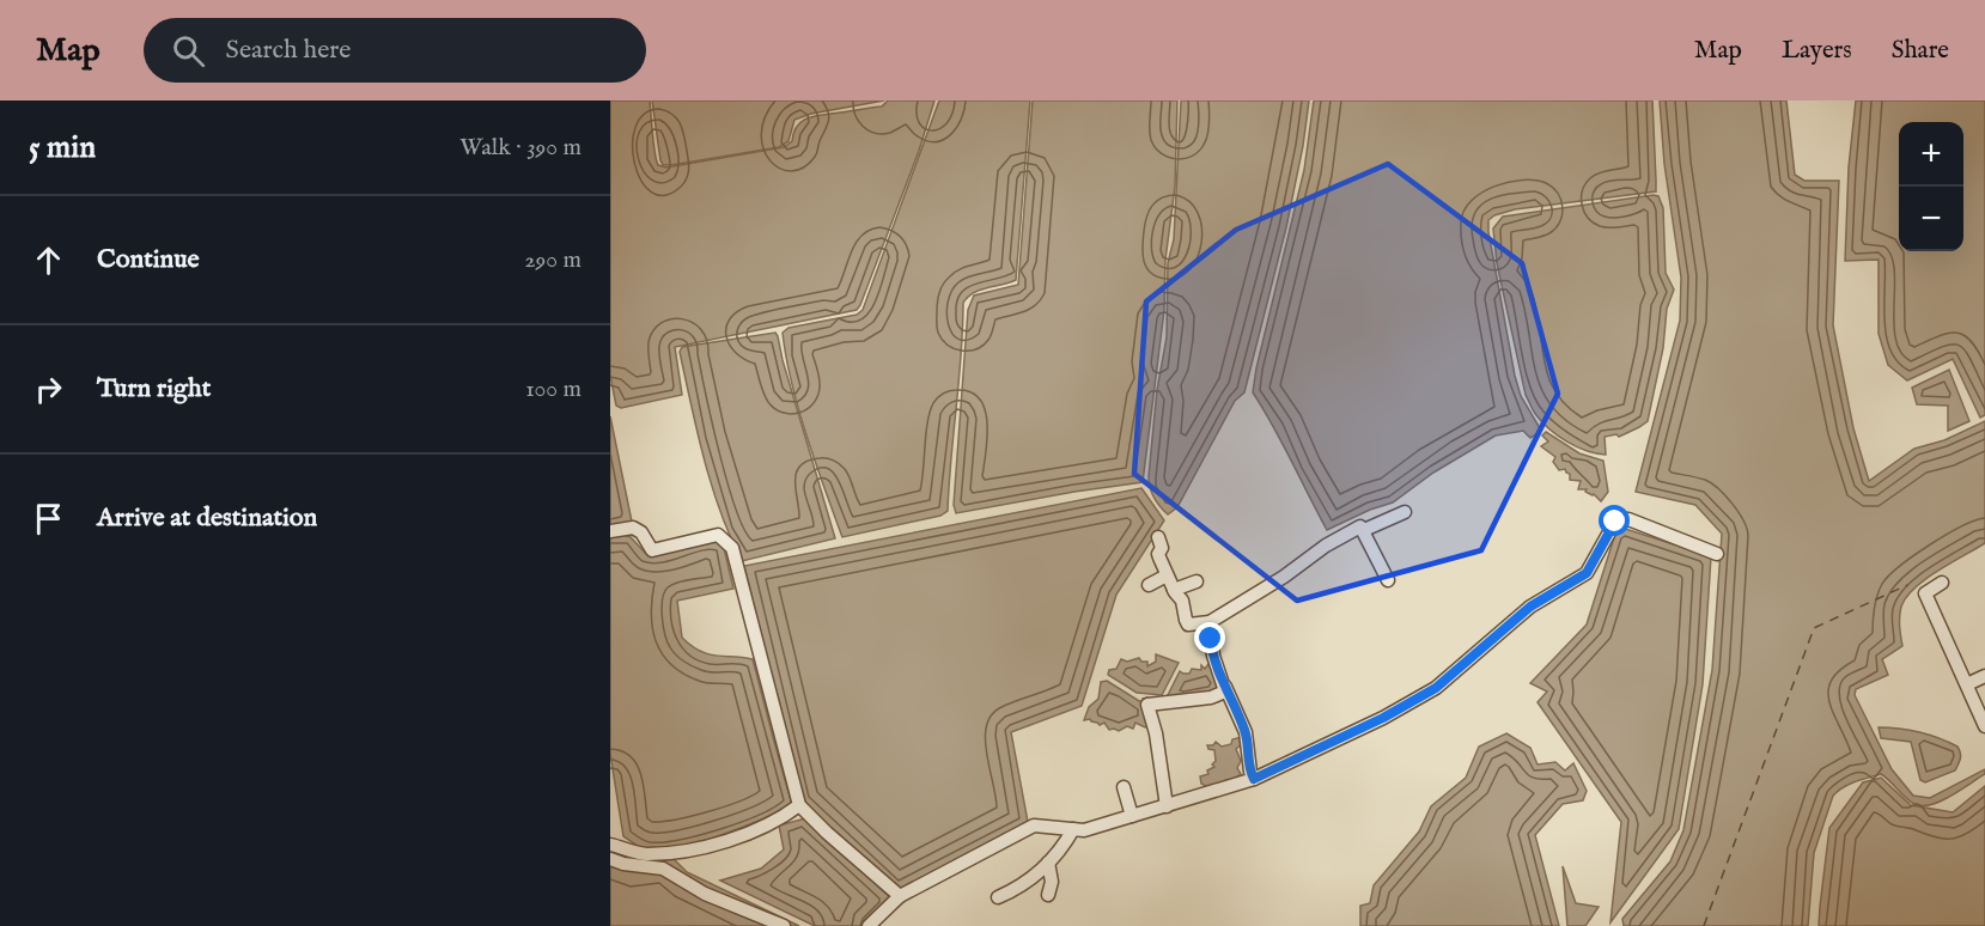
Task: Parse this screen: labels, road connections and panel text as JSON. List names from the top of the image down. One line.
{"page":{"header":"Map","search":"Search here","nav":["Map","Layers","Share"],"heading":["5 min","Walk · 390 m"],"map_buttons":["+","−"],"list":[["Continue","290 m"],["Turn right","100 m"],"Arrive at destination"]}}
